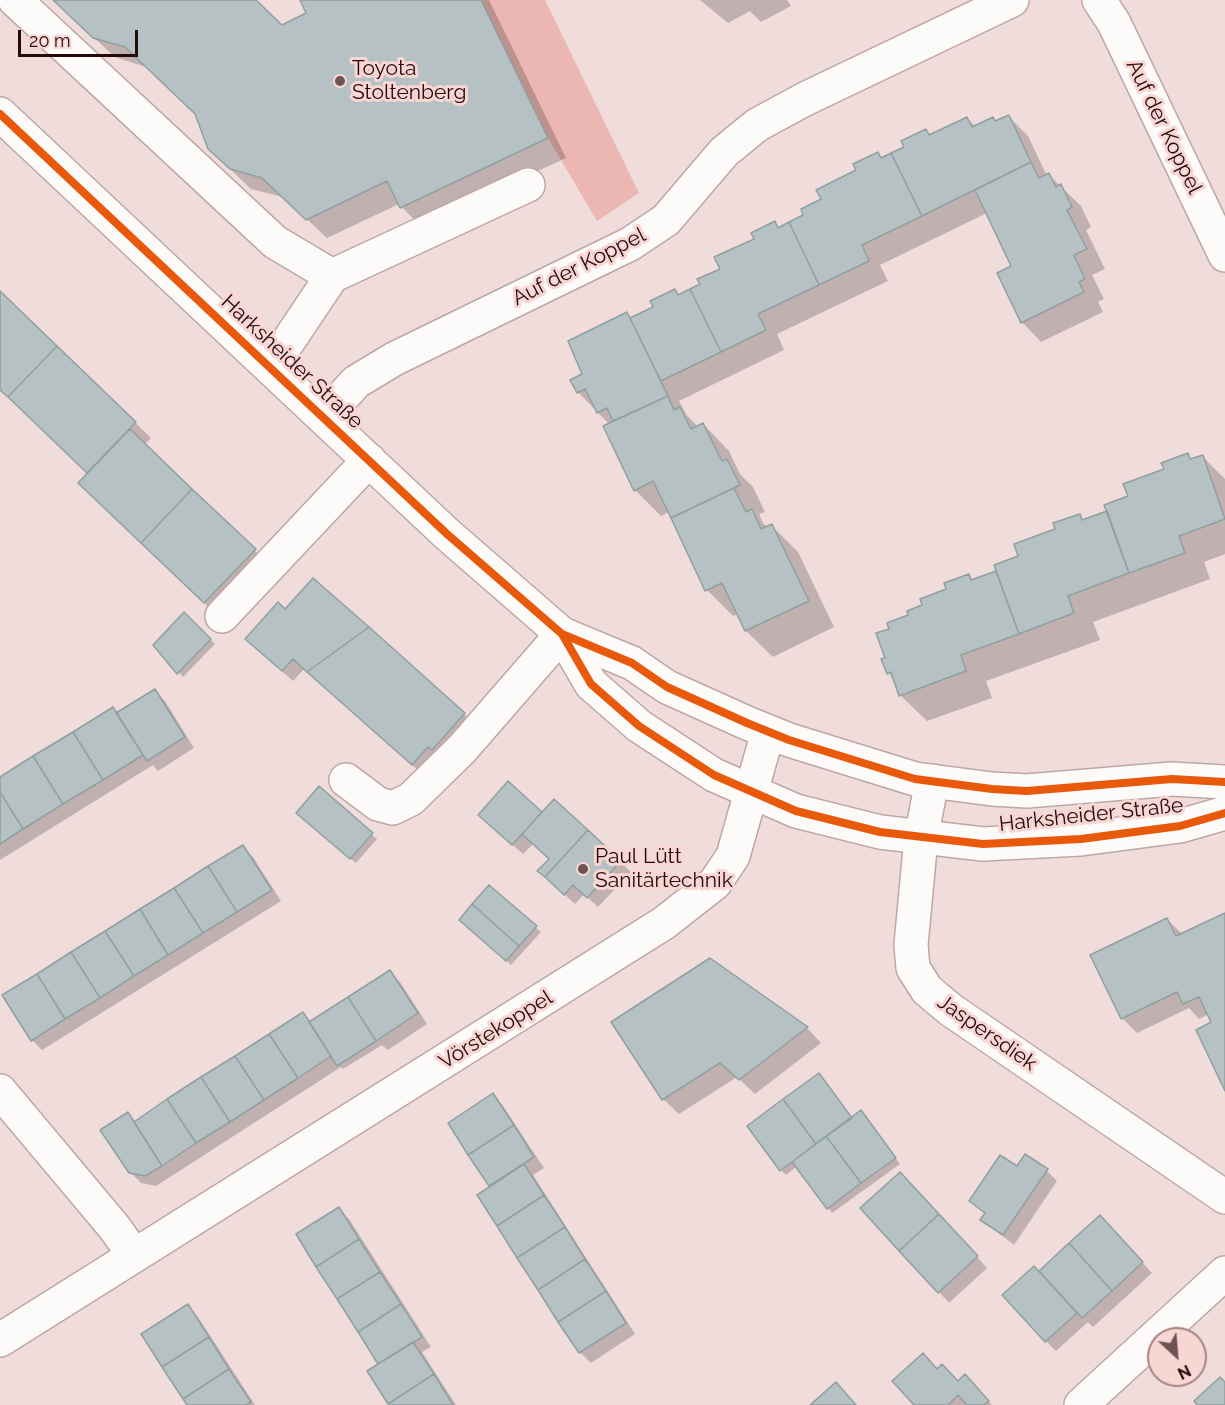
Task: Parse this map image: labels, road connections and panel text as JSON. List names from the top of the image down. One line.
{"streets":{"street":["Auf der Koppel","Harksheider Straße","Vörstekoppel","Jaspersdiek"]},"crossings":[["Auf der Koppel","Harksheider Straße"],["Harksheider Straße","Vörstekoppel"],["Harksheider Straße","Jaspersdiek"]],"places":["Toyota Stoltenberg","Paul Lütt Sanitärtechnik"],"scale_bar":"20 m","north":"bottom right"}
